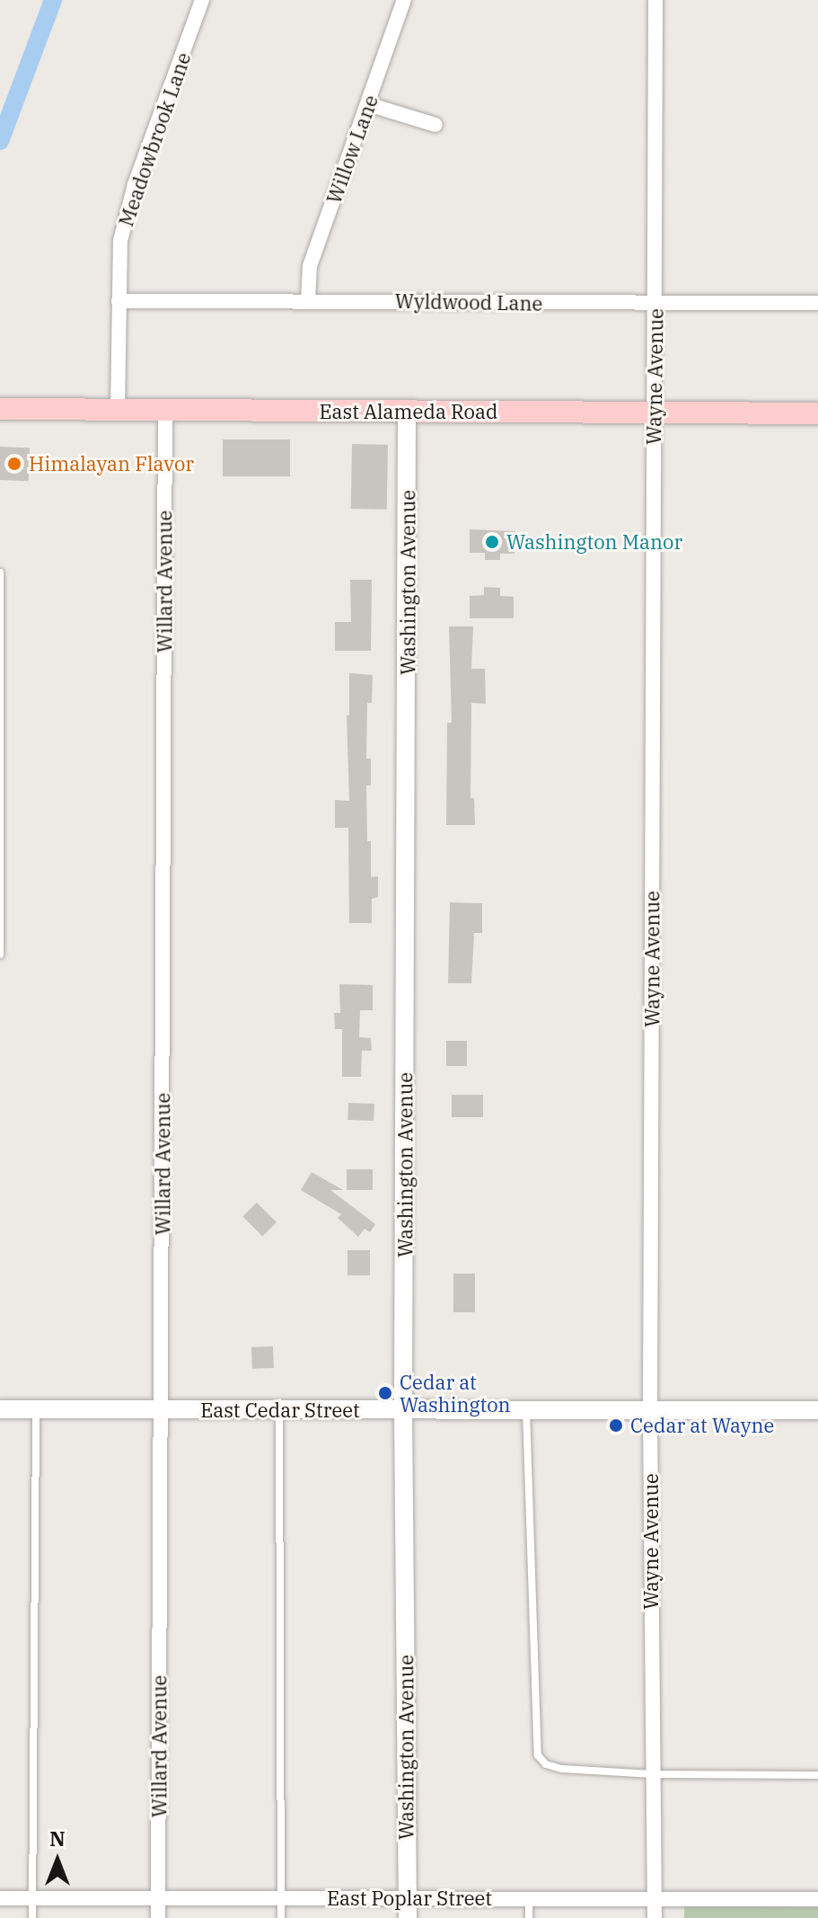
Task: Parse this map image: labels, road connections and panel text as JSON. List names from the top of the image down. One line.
{"streets":{"main road":["East Alameda Road"],"street":["Meadowbrook Lane","Willow Lane","Wyldwood Lane","Wayne Avenue","Willard Avenue","Washington Avenue","East Cedar Street","East Poplar Street"]},"crossings":[["Meadowbrook Lane","Wyldwood Lane"],["Meadowbrook Lane","East Alameda Road"],["Willow Lane","Wyldwood Lane"],["Wyldwood Lane","Wayne Avenue"],["Wayne Avenue","East Alameda Road"],["Wayne Avenue","East Cedar Street"],["Wayne Avenue","East Poplar Street"],["East Alameda Road","Willard Avenue"],["East Alameda Road","Washington Avenue"],["Willard Avenue","East Cedar Street"],["Willard Avenue","East Poplar Street"],["Washington Avenue","East Cedar Street"],["Washington Avenue","East Poplar Street"]],"places":["Himalayan Flavor","Washington Manor","Cedar at Washington","Cedar at Wayne"],"north":"top"}
